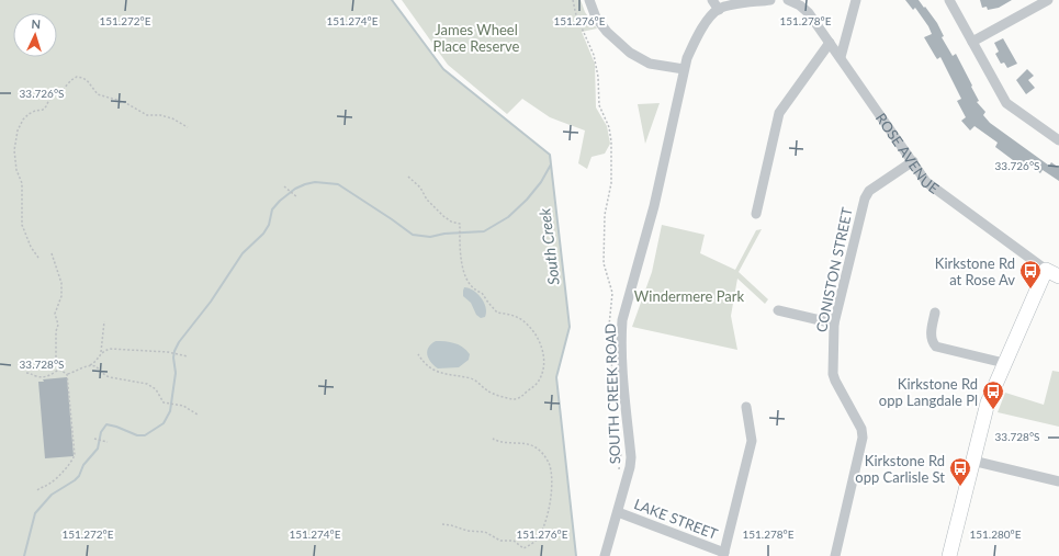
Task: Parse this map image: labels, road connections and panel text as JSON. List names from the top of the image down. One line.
{"streets":{"street":["ROSE AVENUE","CONISTON STREET","SOUTH CREEK ROAD","LAKE STREET"]},"crossings":[["ROSE AVENUE","CONISTON STREET"],["SOUTH CREEK ROAD","LAKE STREET"]],"water":["South Creek"],"parks":["James Wheel Place Reserve","Windermere Park"],"places":{"bus stop":["Kirkstone Rd at Rose Av","Kirkstone Rd opp Langdale Pl","Kirkstone Rd opp Carlisle St"]},"north":"top","coordinates":["151.272°E","151.274°E","151.276°E","151.278°E","33.726°S","33.728°S","151.280°E"]}
